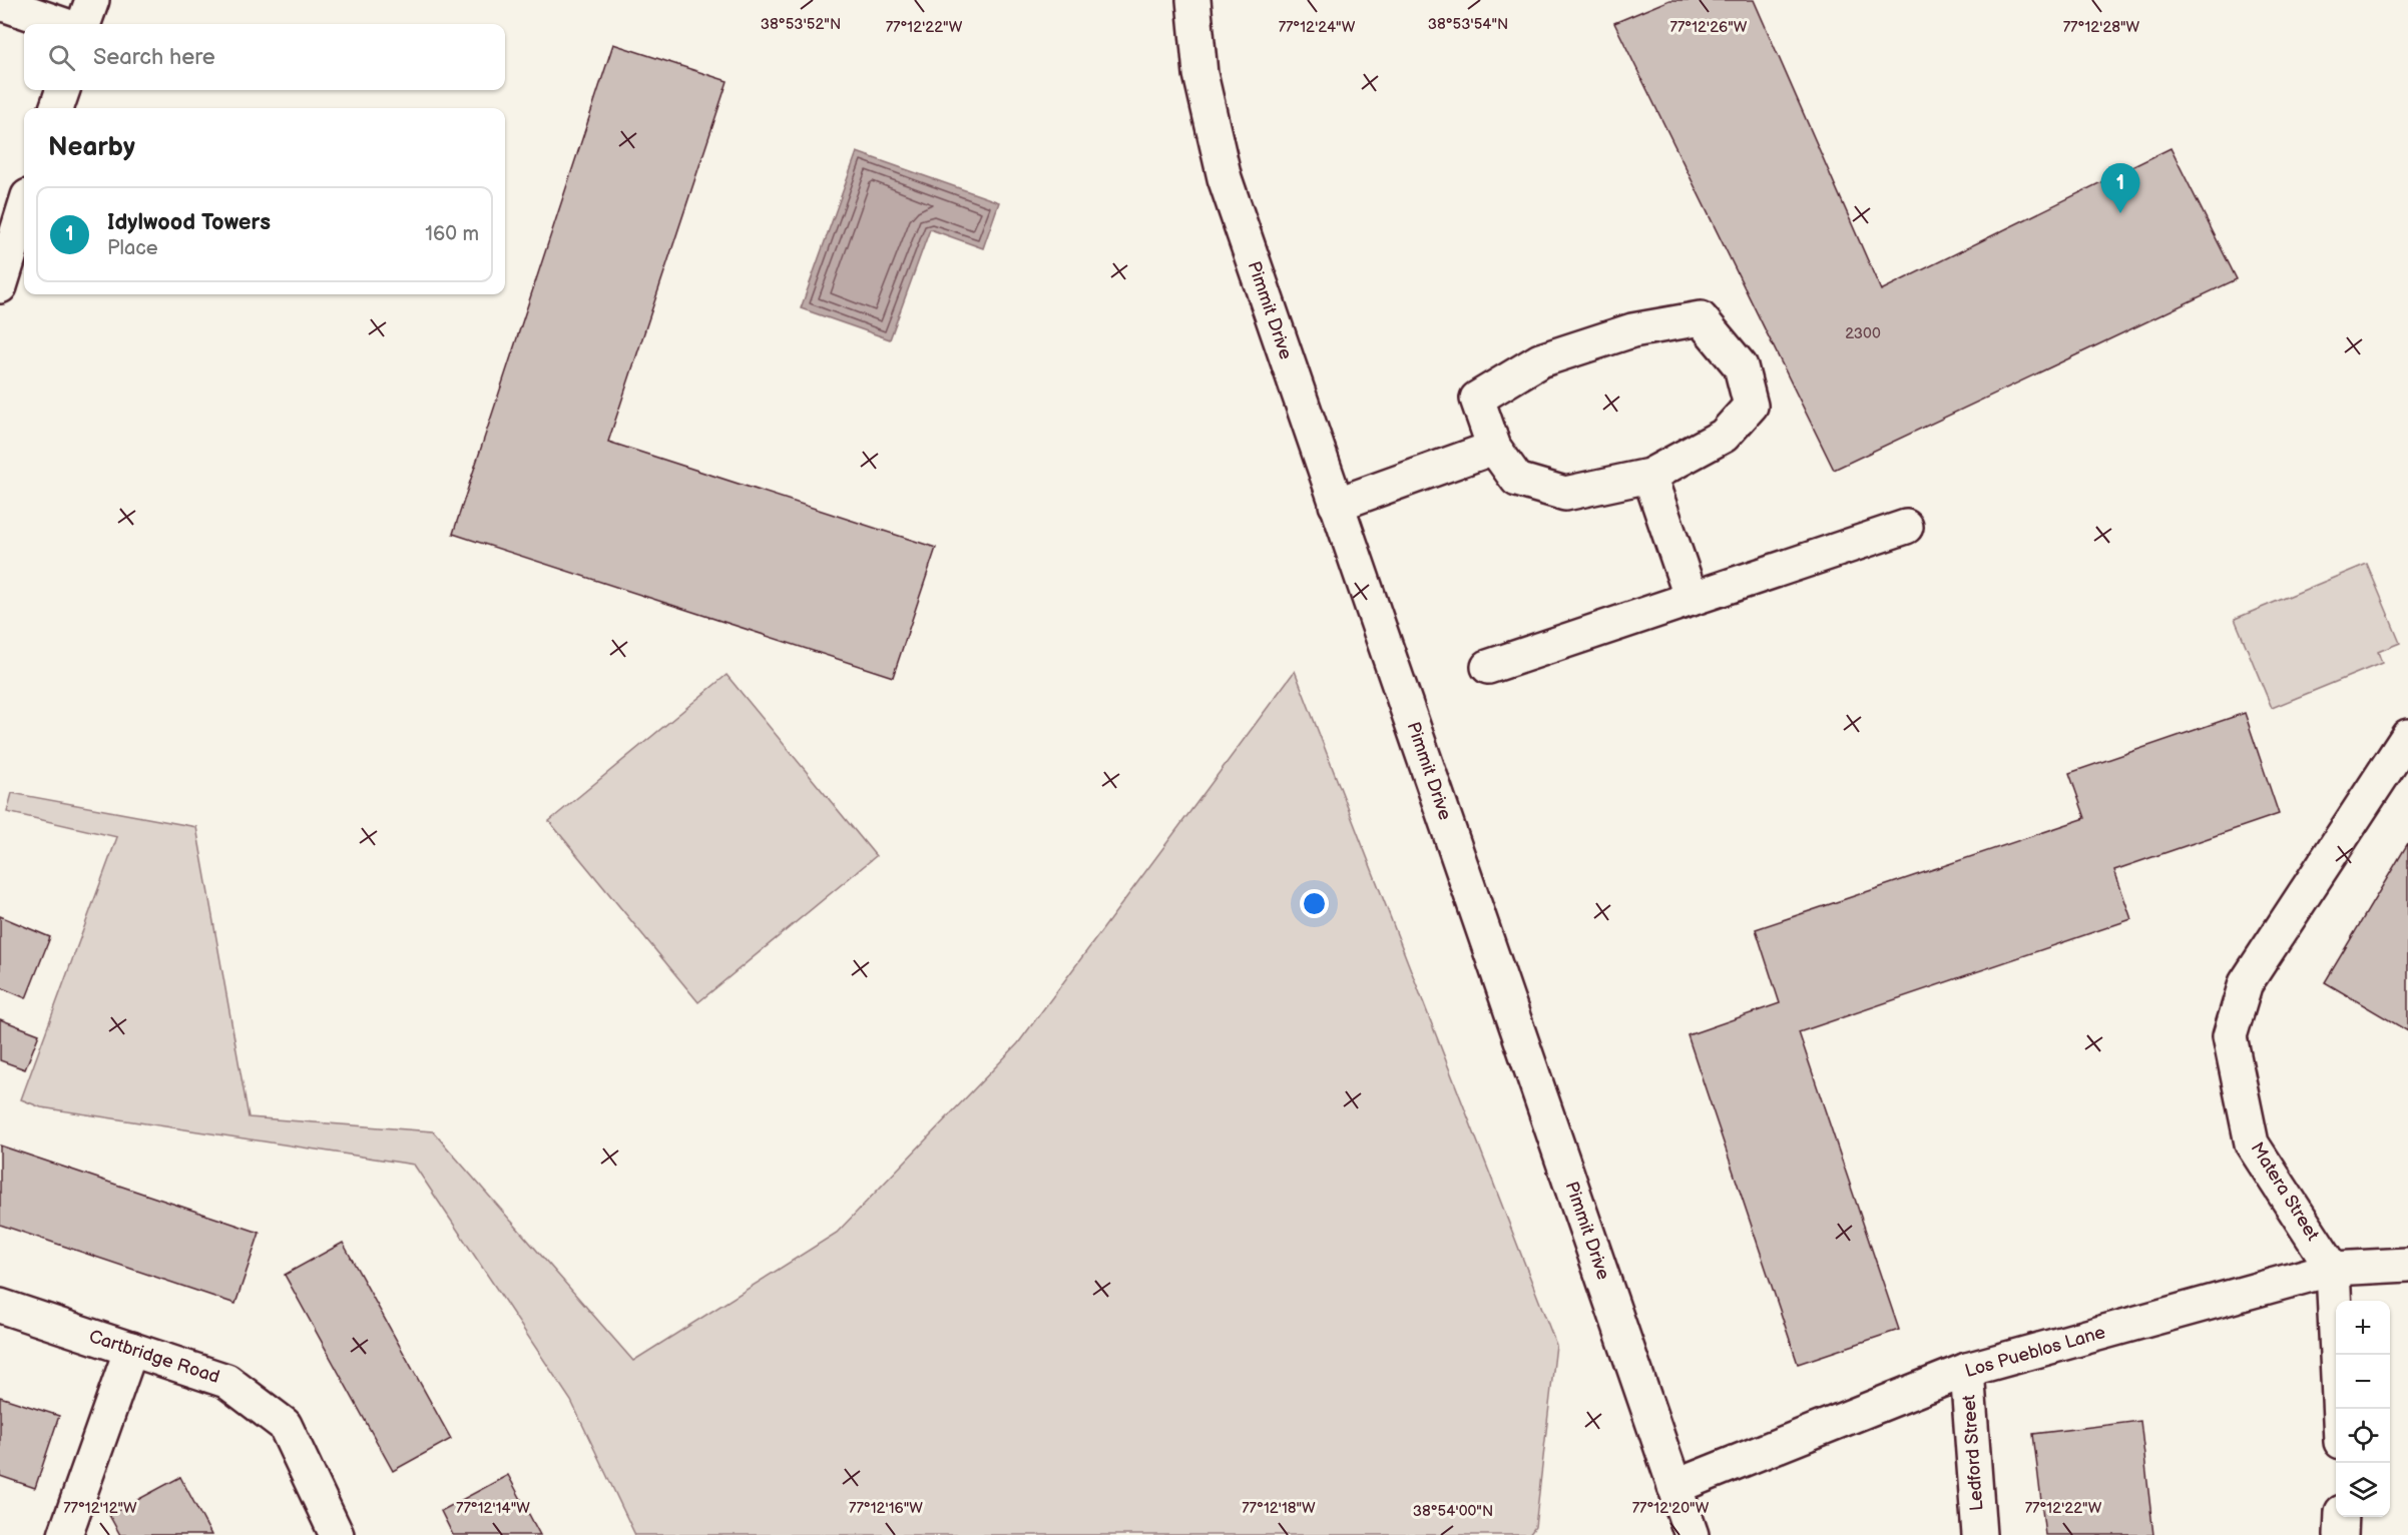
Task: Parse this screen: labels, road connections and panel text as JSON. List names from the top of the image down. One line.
{"streets":{"street":["Pimmit Drive","Matera Street","Los Pueblos Lane","Cartbridge Road","Ledford Street"]},"crossings":[["Pimmit Drive","Los Pueblos Lane"],["Matera Street","Los Pueblos Lane"],["Los Pueblos Lane","Ledford Street"]],"house_numbers":["2300"],"page":{"search":"Search here","heading":"Nearby","pins":"1","list":[{"mark":"1","name":"Idylwood Towers","note":"Place","value":"160 m"}],"map_buttons":["+","−"]},"coordinates":["38°53'52\"N","38°53'54\"N","77°12'22\"W","77°12'24\"W","77°12'28\"W","77°12'26\"W","77°12'12\"W","77°12'14\"W","77°12'16\"W","77°12'18\"W","77°12'20\"W","38°54'00\"N"]}
